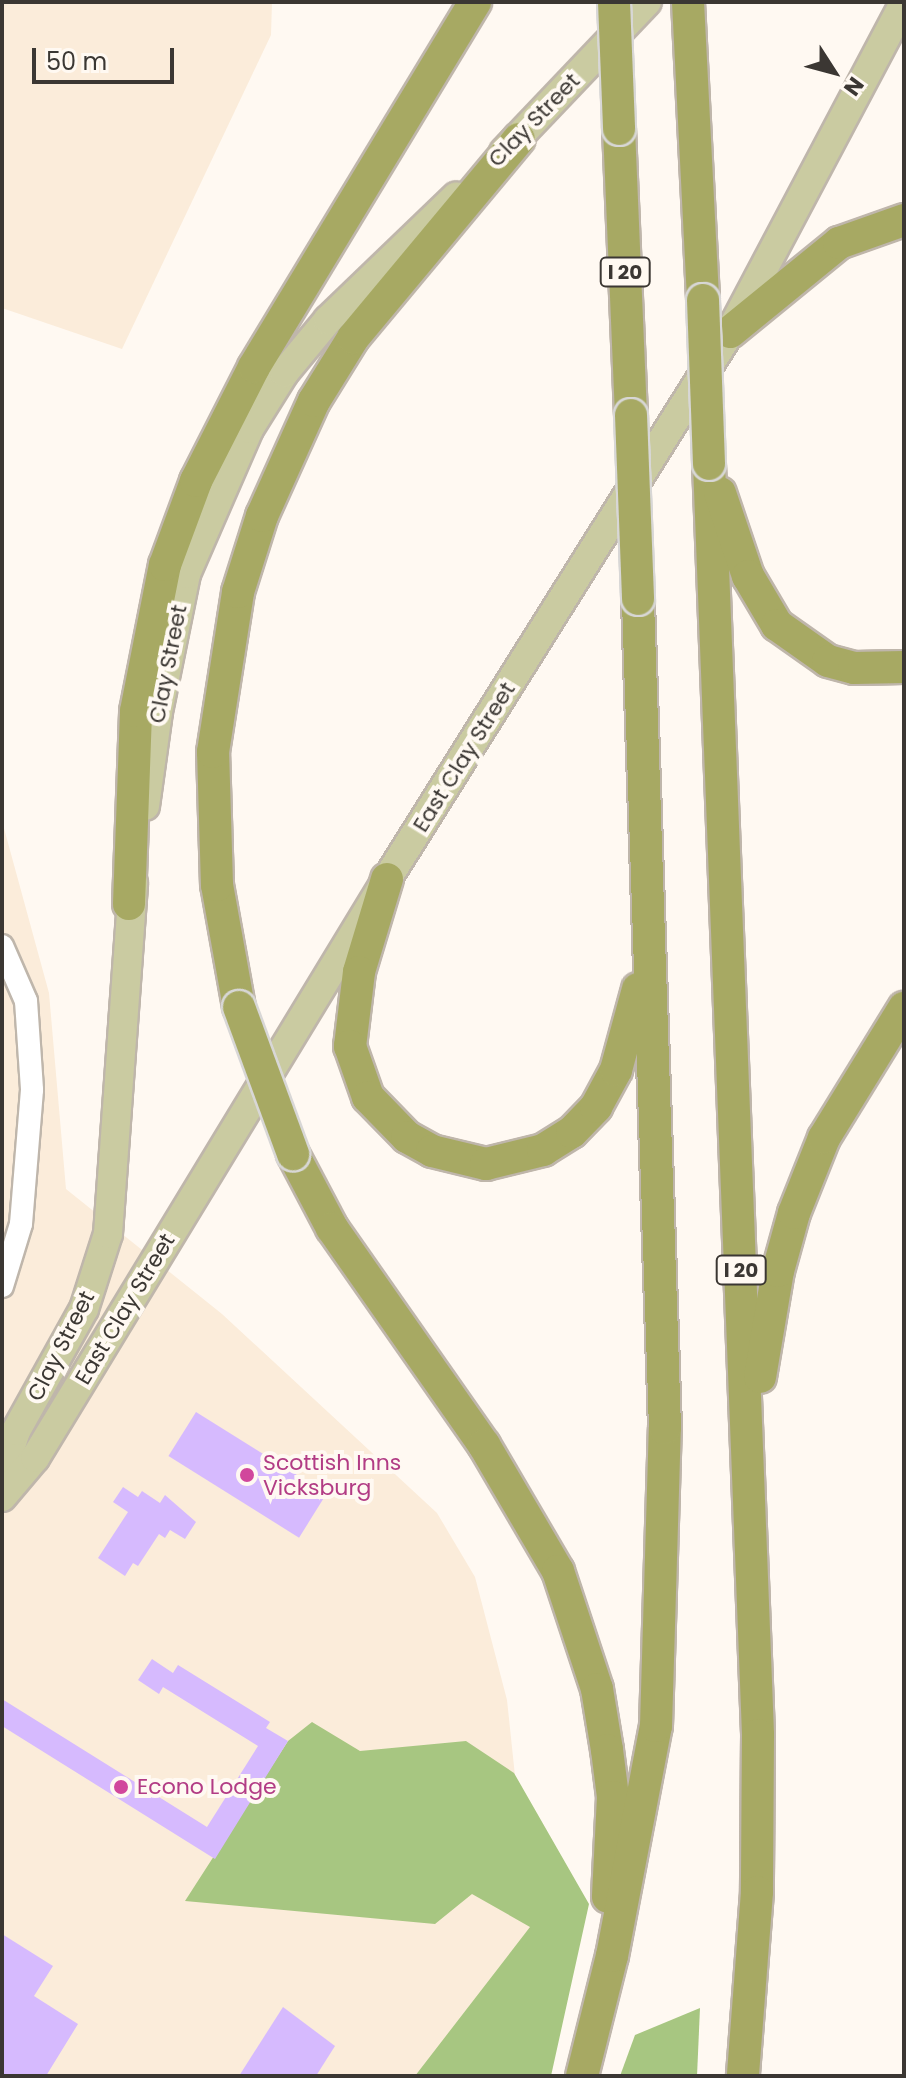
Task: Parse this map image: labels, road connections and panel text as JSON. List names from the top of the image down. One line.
{"streets":{"highway":["I 20"],"main road":["Clay Street","East Clay Street"]},"places":["Scottish Inns Vicksburg","Econo Lodge"],"scale_bar":"50 m","north":"bottom right"}
